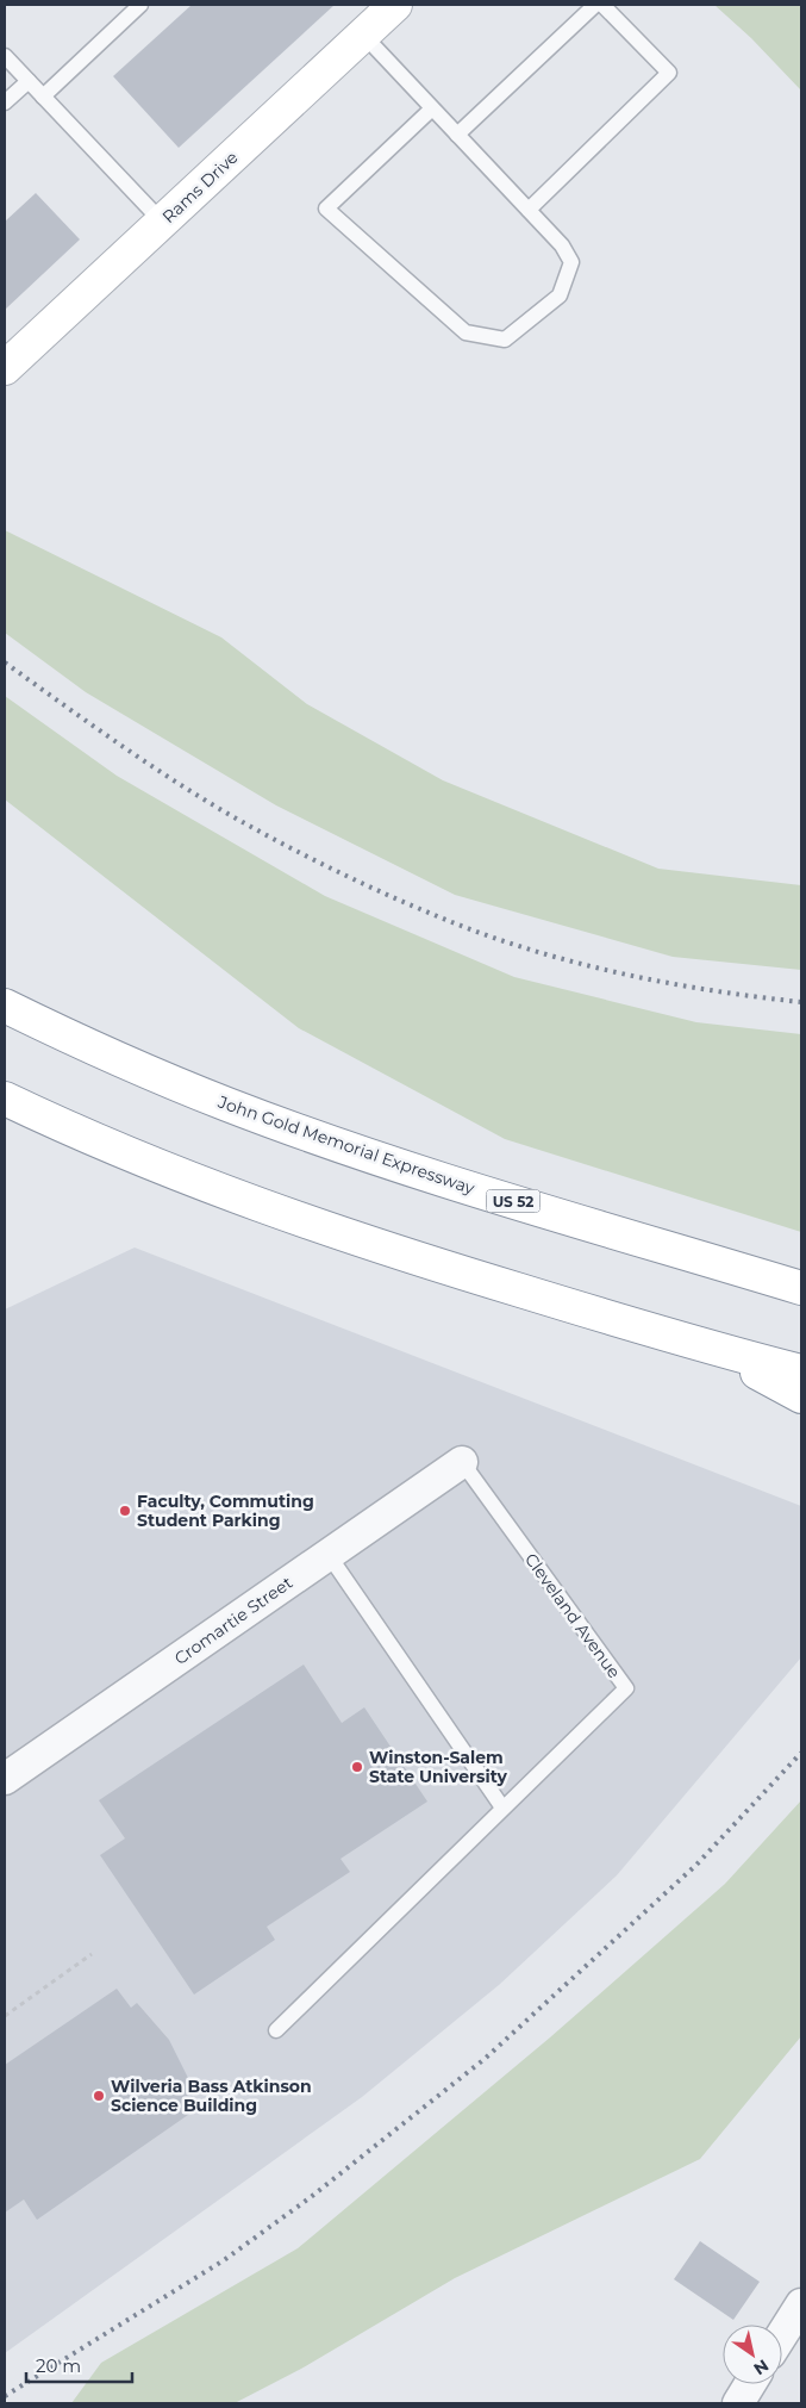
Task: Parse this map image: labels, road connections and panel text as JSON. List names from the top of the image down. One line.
{"streets":{"main road":["Rams Drive","John Gold Memorial Expressway","US 52"],"street":["Cromartie Street"],"lane":["Cleveland Avenue"]},"crossings":[["Cleveland Avenue","Cromartie Street"]],"places":["Faculty, Commuting Student Parking","Winston-Salem State University","Wilveria Bass Atkinson Science Building"],"scale_bar":"20 m","north":"bottom right"}
